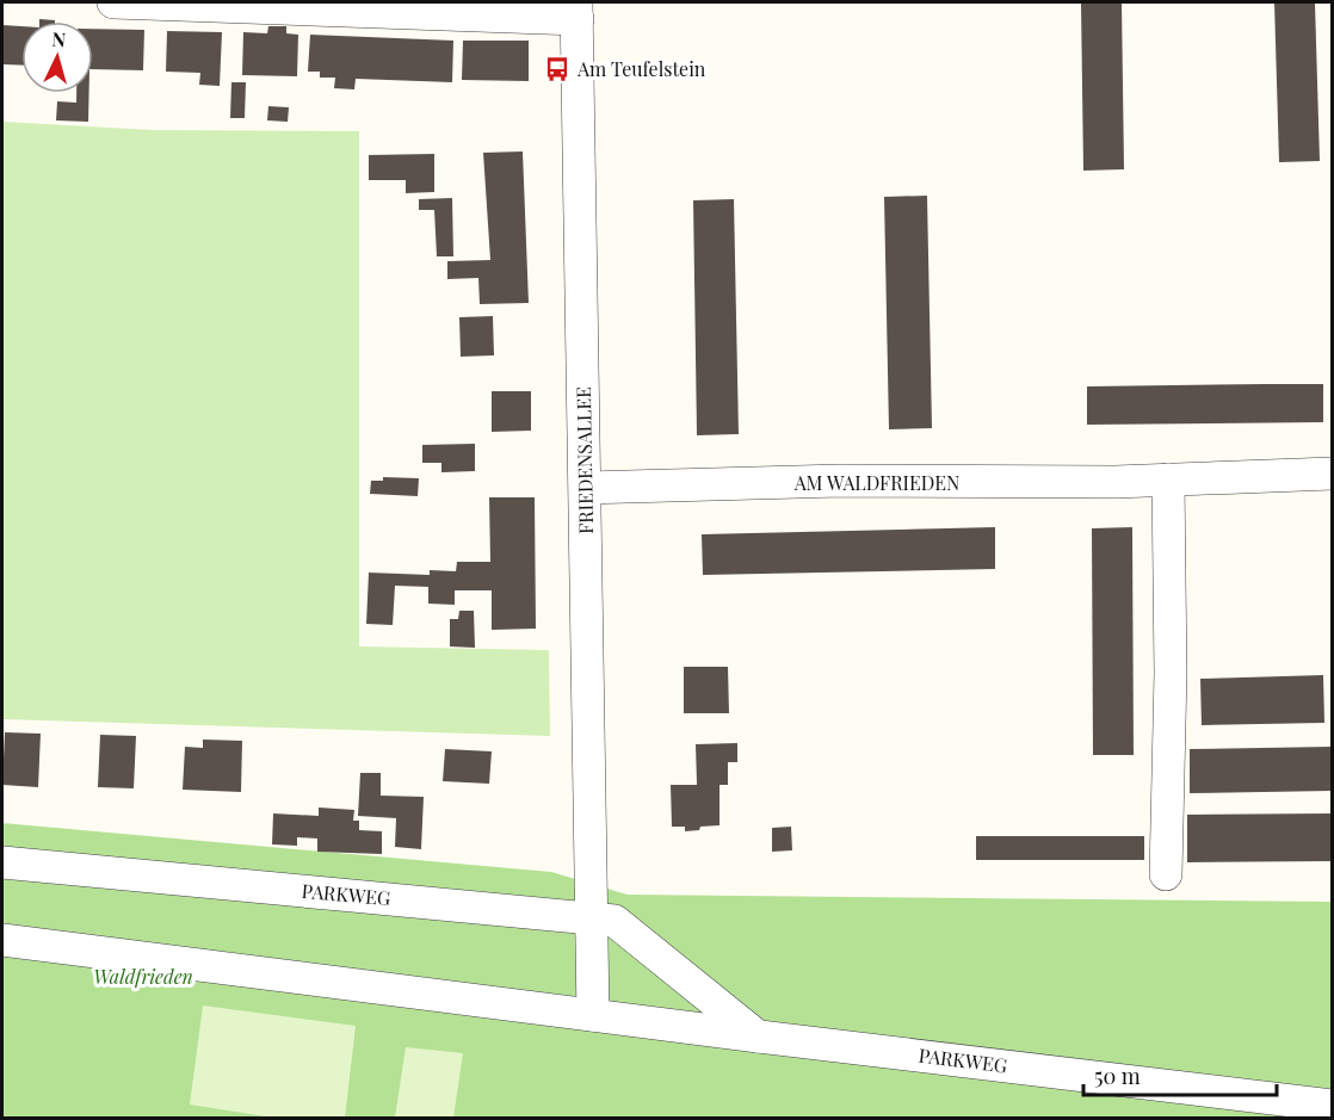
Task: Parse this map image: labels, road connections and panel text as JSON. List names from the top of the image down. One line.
{"streets":{"street":["FRIEDENSALLEE","AM WALDFRIEDEN","PARKWEG"]},"crossings":[["FRIEDENSALLEE","AM WALDFRIEDEN"],["FRIEDENSALLEE","PARKWEG"]],"parks":["Waldfrieden"],"places":{"bus stop":["Am Teufelstein"]},"scale_bar":"50 m","north":"top"}
